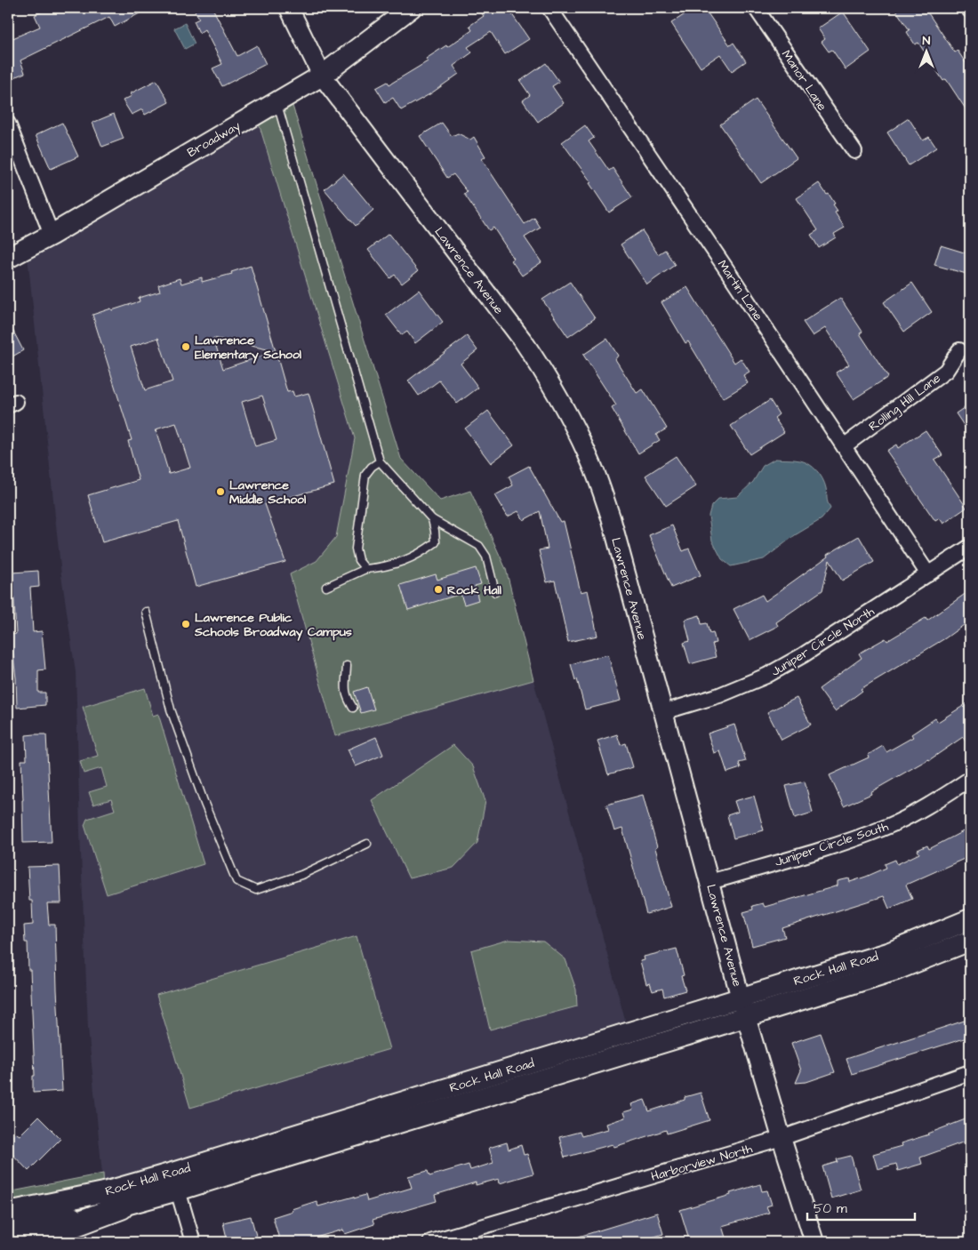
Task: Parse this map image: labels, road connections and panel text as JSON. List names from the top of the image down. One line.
{"streets":{"main road":["Broadway","Rock Hall Road"],"street":["Manor Lane","Lawrence Avenue","Martin Lane","Rolling Hill Lane","Juniper Circle North","Juniper Circle South","Harborview North"]},"crossings":[["Broadway","Lawrence Avenue"],["Lawrence Avenue","Juniper Circle North"],["Lawrence Avenue","Juniper Circle South"],["Lawrence Avenue","Rock Hall Road"],["Lawrence Avenue","Harborview North"],["Martin Lane","Rolling Hill Lane"],["Martin Lane","Juniper Circle North"]],"places":["Lawrence Elementary School","Lawrence Middle School","Rock Hall","Lawrence Public Schools Broadway Campus"],"scale_bar":"50 m","north":"top"}
